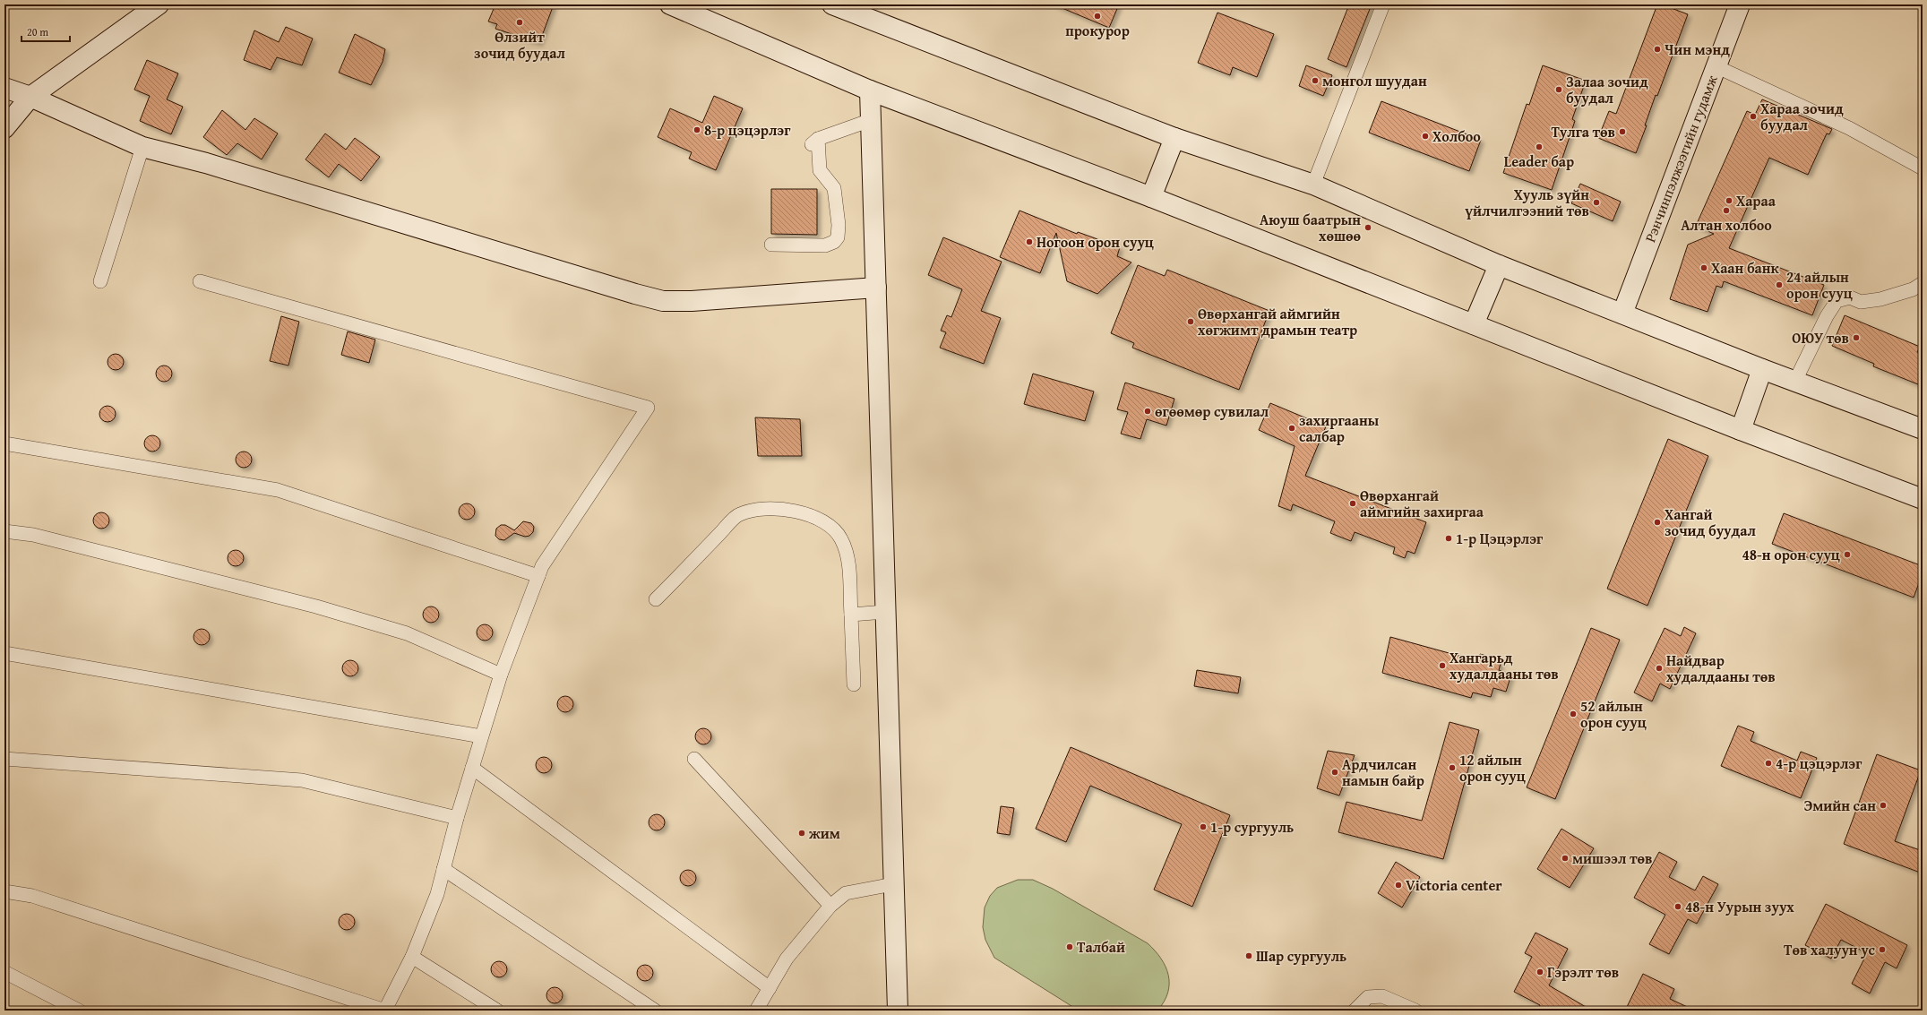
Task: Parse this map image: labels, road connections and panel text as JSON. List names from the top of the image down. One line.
{"streets":{"main road":["Рэнчинпэлжээгийн гудамж"]},"places":["прокурор","Өлзийт зочид буудал","Чин мэнд","монгол шуудан","Залаа зочид буудал","Хараа зочид буудал","8-р цэцэрлэг","Тулга төв","Холбоо","Leader бар","Хараа","Хууль зүйн үйлчилгээний төв","Алтан холбоо","Аюуш баатрын хөшөө","Ногоон орон сууц","Хаан банк","24 айлын орон сууц","Өвөрхангай аймгийн хөгжимт драмын театр","ОЮУ төв","өгөөмөр сувилал","захиргааны салбар","Өвөрхангай аймгийн захиргаа","Хангай зочид буудал","1-р Цэцэрлэг","48-н орон сууц","Хангарьд худалдааны төв","Найдвар худалдааны төв","52 айлын орон сууц","4-р цэцэрлэг","12 айлын орон сууц","Ардчилсан намын байр","Эмийн сан","1-р сургууль","жим","мишээл төв","Victoria center","48-н Уурын зуух","Талбай","Төв халуун ус","Шар сургууль","Гэрэлт төв"],"scale_bar":"20 m"}
